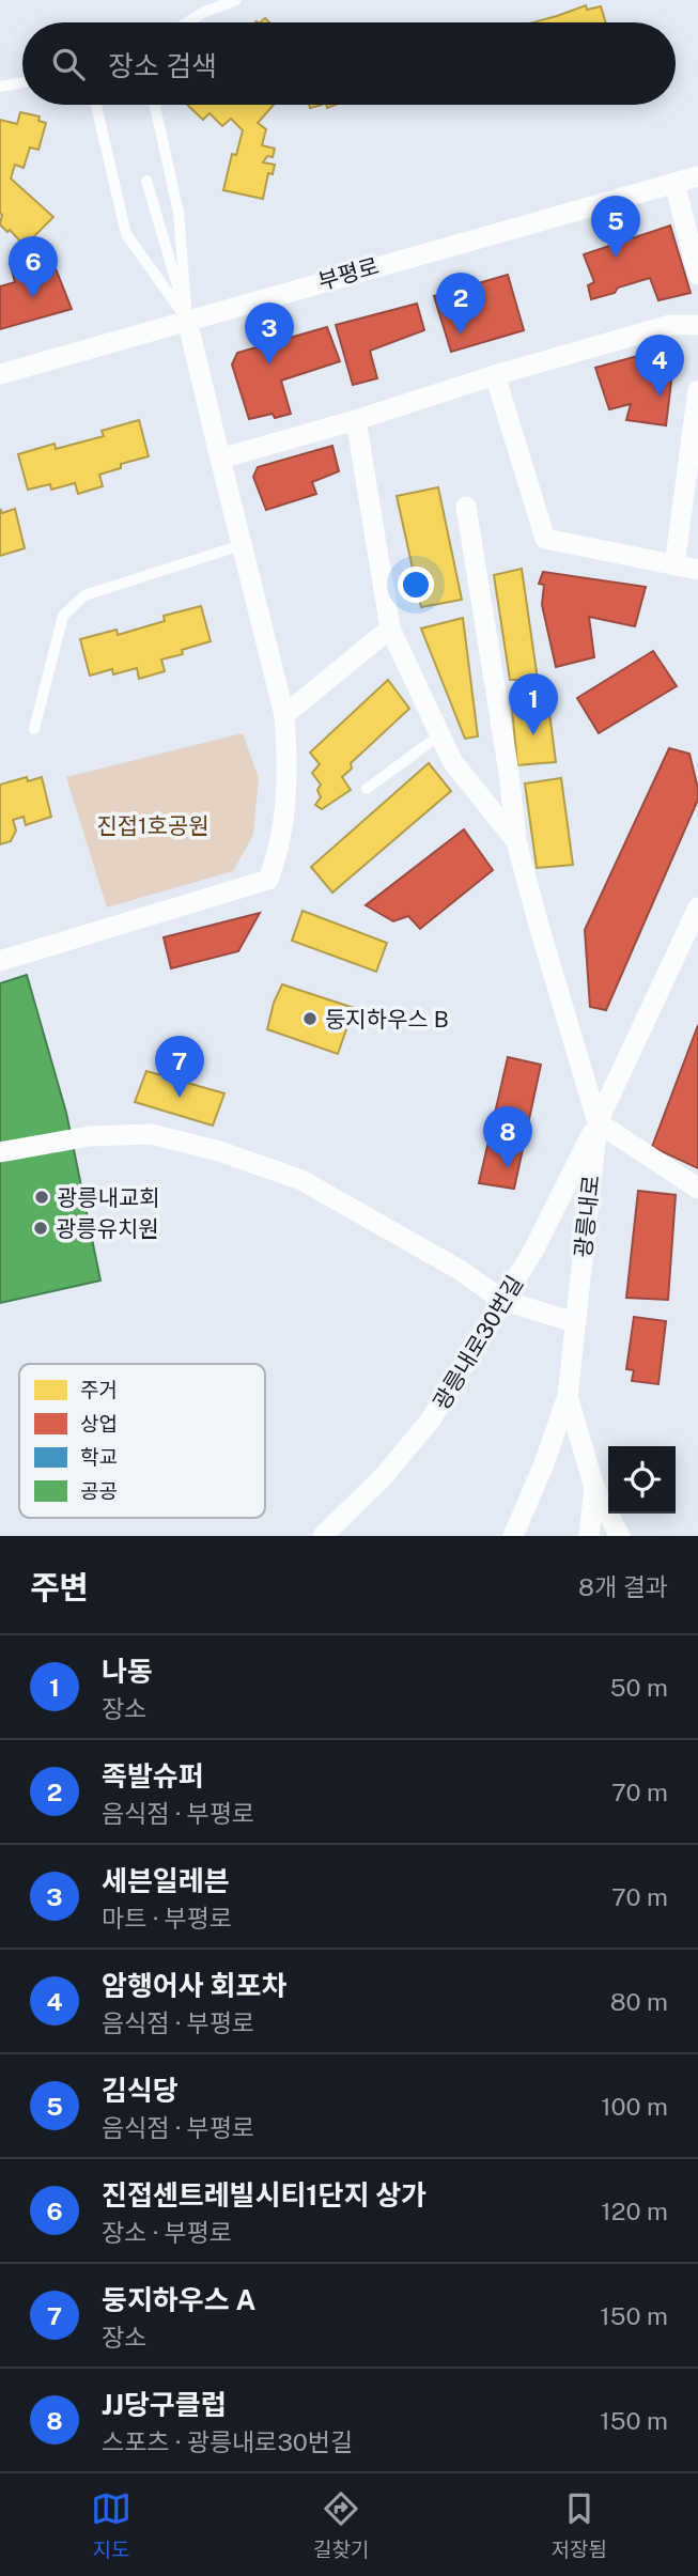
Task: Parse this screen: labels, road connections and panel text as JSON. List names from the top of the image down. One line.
{"streets":{"street":["부평로","광릉내로","광릉내로30번길"]},"crossings":[["광릉내로","광릉내로30번길"]],"parks":["진접1호공원"],"places":["둥지하우스 B","광릉내교회","광릉유치원"],"legend":["주거","상업","학교","공공"],"page":{"search":"장소 검색","pins":["5","6","2","3","4","1","7","8"],"heading":["주변","8개 결과"],"list":[{"mark":"1","name":"나동","note":"장소","value":"50 m"},{"mark":"2","name":"족발슈퍼","note":"음식점 · 부평로","value":"70 m"},{"mark":"3","name":"세븐일레븐","note":"마트 · 부평로","value":"70 m"},{"mark":"4","name":"암행어사 회포차","note":"음식점 · 부평로","value":"80 m"},{"mark":"5","name":"김식당","note":"음식점 · 부평로","value":"100 m"},{"mark":"6","name":"진접센트레빌시티1단지 상가","note":"장소 · 부평로","value":"120 m"},{"mark":"7","name":"둥지하우스 A","note":"장소","value":"150 m"},{"mark":"8","name":"JJ당구클럽","note":"스포츠 · 광릉내로30번길","value":"150 m"}],"nav":["지도","길찾기","저장됨"]}}
